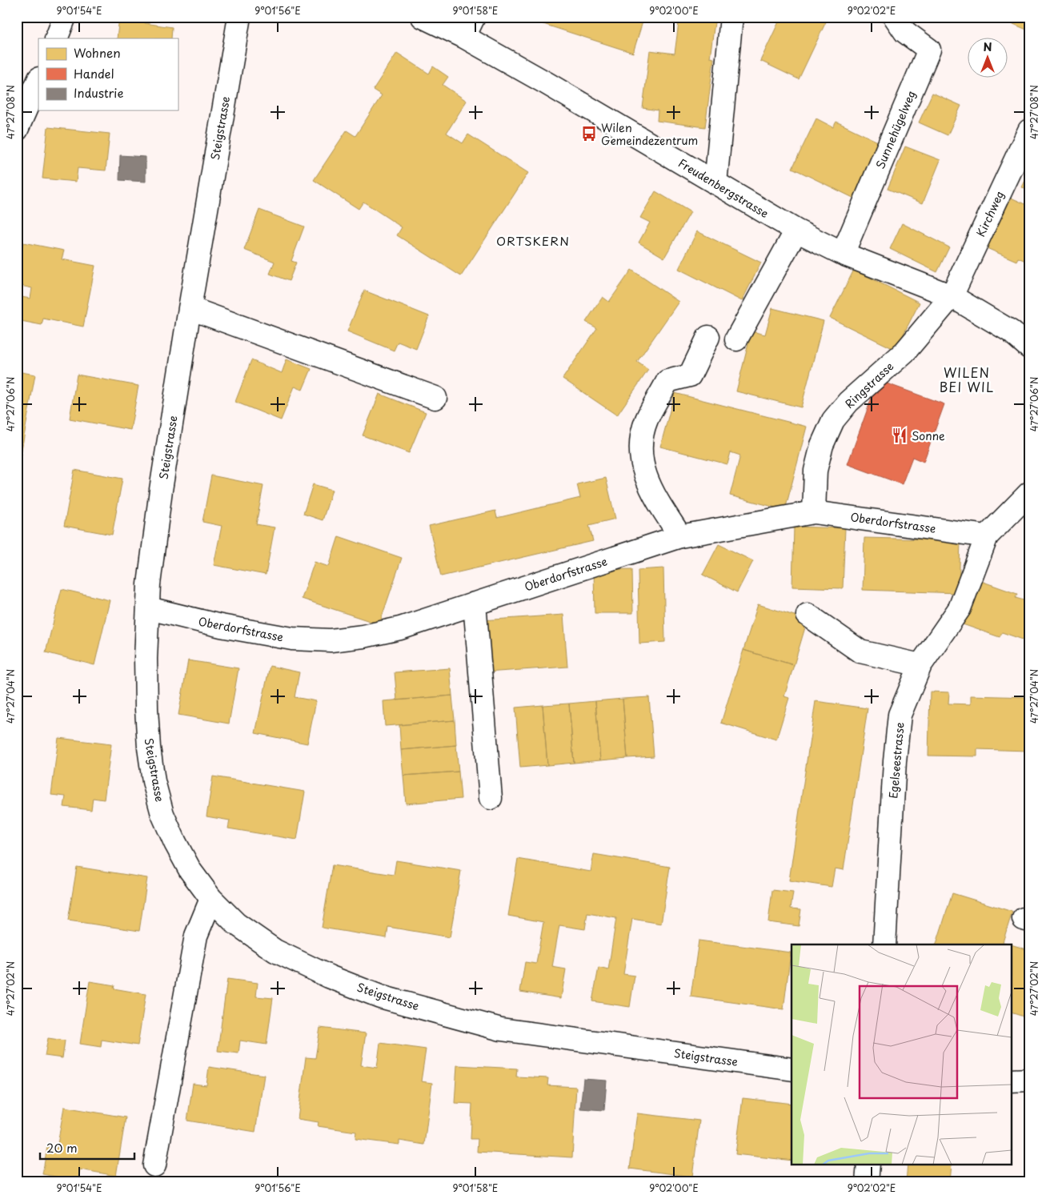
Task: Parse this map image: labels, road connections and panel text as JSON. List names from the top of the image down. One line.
{"streets":{"street":["Steigstrasse","Sunnehügelweg","Freudenbergstrasse","Kirchweg","Ringstrasse","Oberdorfstrasse","Egelseestrasse"]},"crossings":[["Steigstrasse","Oberdorfstrasse"],["Sunnehügelweg","Freudenbergstrasse"],["Freudenbergstrasse","Kirchweg"],["Freudenbergstrasse","Ringstrasse"],["Kirchweg","Ringstrasse"],["Ringstrasse","Oberdorfstrasse"],["Oberdorfstrasse","Egelseestrasse"]],"districts":["ORTSKERN","WILEN BEI WIL"],"places":{"bus stop":["Wilen Gemeindezentrum"],"restaurant":["Sonne"]},"legend":["Wohnen","Handel","Industrie"],"scale_bar":"20 m","north":"top","coordinates":["9°01'54\"E","9°01'56\"E","9°01'58\"E","9°02'00\"E","9°02'02\"E","47°27'08\"N","47°27'06\"N","47°27'04\"N","47°27'02\"N"]}
